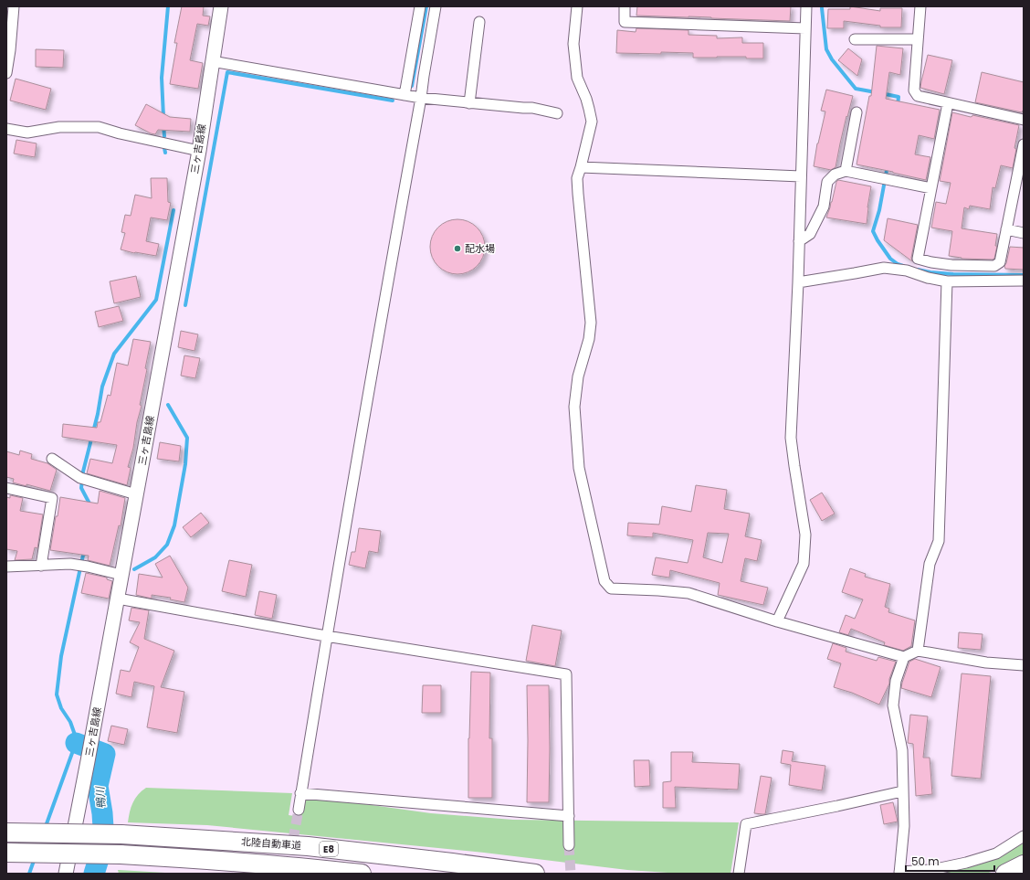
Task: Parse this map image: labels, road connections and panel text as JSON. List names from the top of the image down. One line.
{"streets":{"highway":["北陸自動車道","E8"],"main road":["三ヶ吉島線"]},"water":["鴨川"],"places":["配水場"],"scale_bar":"50 m"}
